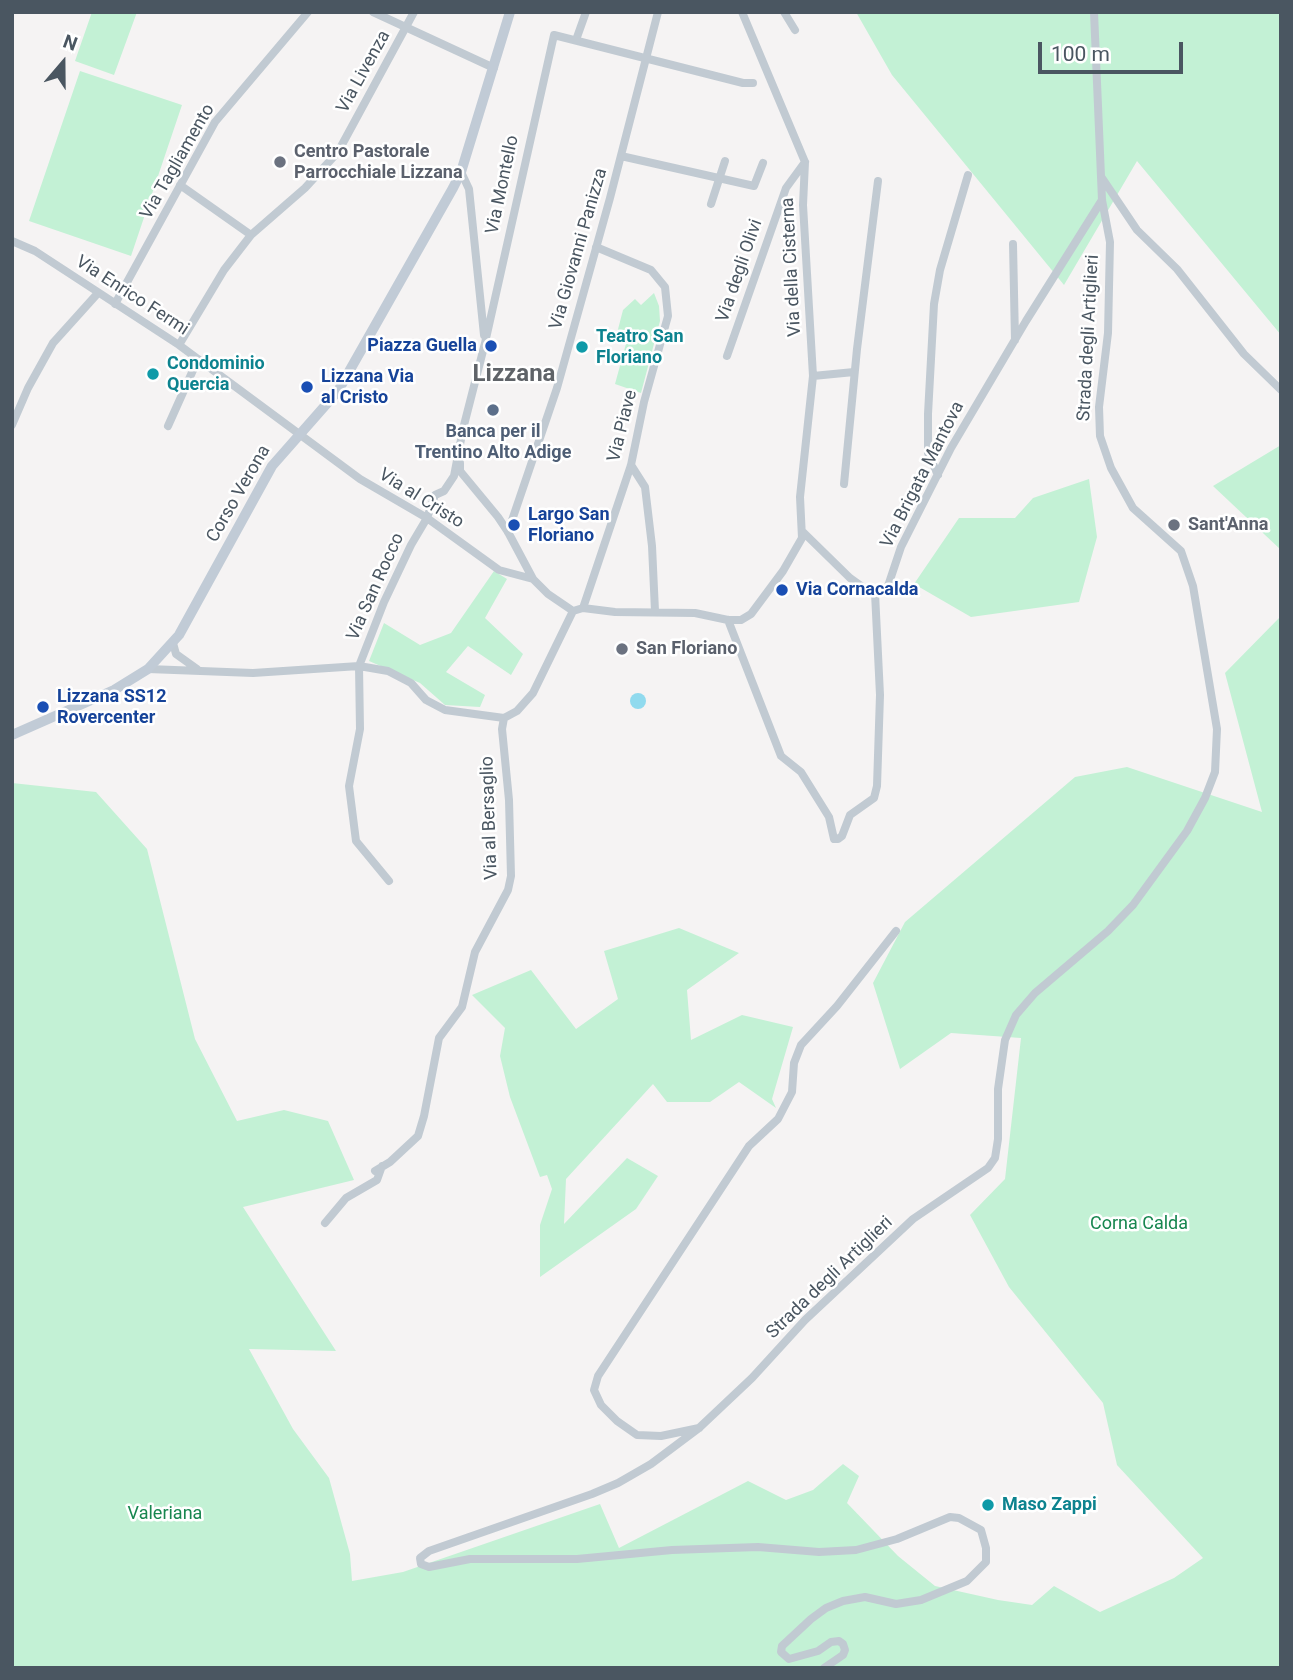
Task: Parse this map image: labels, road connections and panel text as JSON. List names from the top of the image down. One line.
{"streets":{"main road":["Corso Verona"],"street":["Via Livenza","Via Tagliamento","Via Montello","Via Giovanni Panizza","Via della Cisterna","Via degli Olivi","Via Enrico Fermi","Strada degli Artiglieri","Via Piave","Via Brigata Mantova","Via al Cristo","Via San Rocco","Via al Bersaglio"]},"crossings":[["Via Livenza","Via Enrico Fermi"],["Via Tagliamento","Via Enrico Fermi"],["Via Montello","Via San Rocco"],["Via Giovanni Panizza","Via Piave"],["Via della Cisterna","Via degli Olivi"],["Via Enrico Fermi","Corso Verona"],["Via Enrico Fermi","Via al Cristo"],["Strada degli Artiglieri","Via Brigata Mantova"],["Corso Verona","Via al Cristo"],["Via al Cristo","Via San Rocco"]],"districts":["Lizzana"],"parks":["Corna Calda","Valeriana"],"places":["Centro Pastorale Parrocchiale Lizzana","Piazza Guella","Teatro San Floriano","Condominio Quercia","Lizzana Via al Cristo","Banca per il Trentino Alto Adige","Largo San Floriano","Sant'Anna","Via Cornacalda","San Floriano","Lizzana SS12 Rovercenter","Maso Zappi"],"scale_bar":"100 m","north":"top"}
